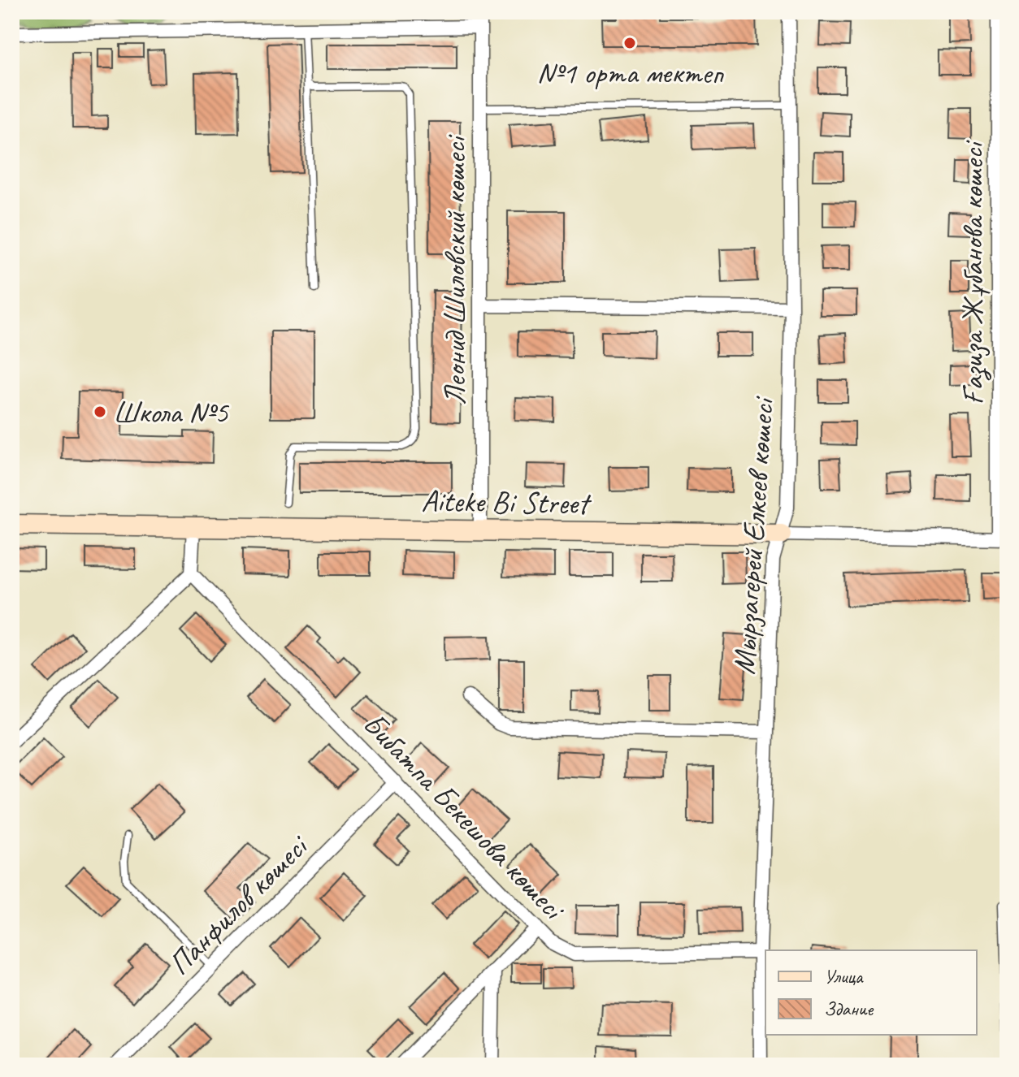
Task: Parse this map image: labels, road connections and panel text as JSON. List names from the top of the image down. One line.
{"streets":{"street":["Леонид Шиловский көшесі","Ғазиза Жұбанова көшесі","Aiteke Bi Street","Мырзагерей Елкеев көшесі","Бибатпа Бекешова көшесі","Панфилов көшесі"]},"crossings":[["Леонид Шиловский көшесі","Aiteke Bi Street"],["Ғазиза Жұбанова көшесі","Aiteke Bi Street"],["Aiteke Bi Street","Мырзагерей Елкеев көшесі"],["Мырзагерей Елкеев көшесі","Бибатпа Бекешова көшесі"],["Бибатпа Бекешова көшесі","Панфилов көшесі"]],"places":["№1 орта мектеп","Школа №5"],"legend":["Улица","Здание"]}
